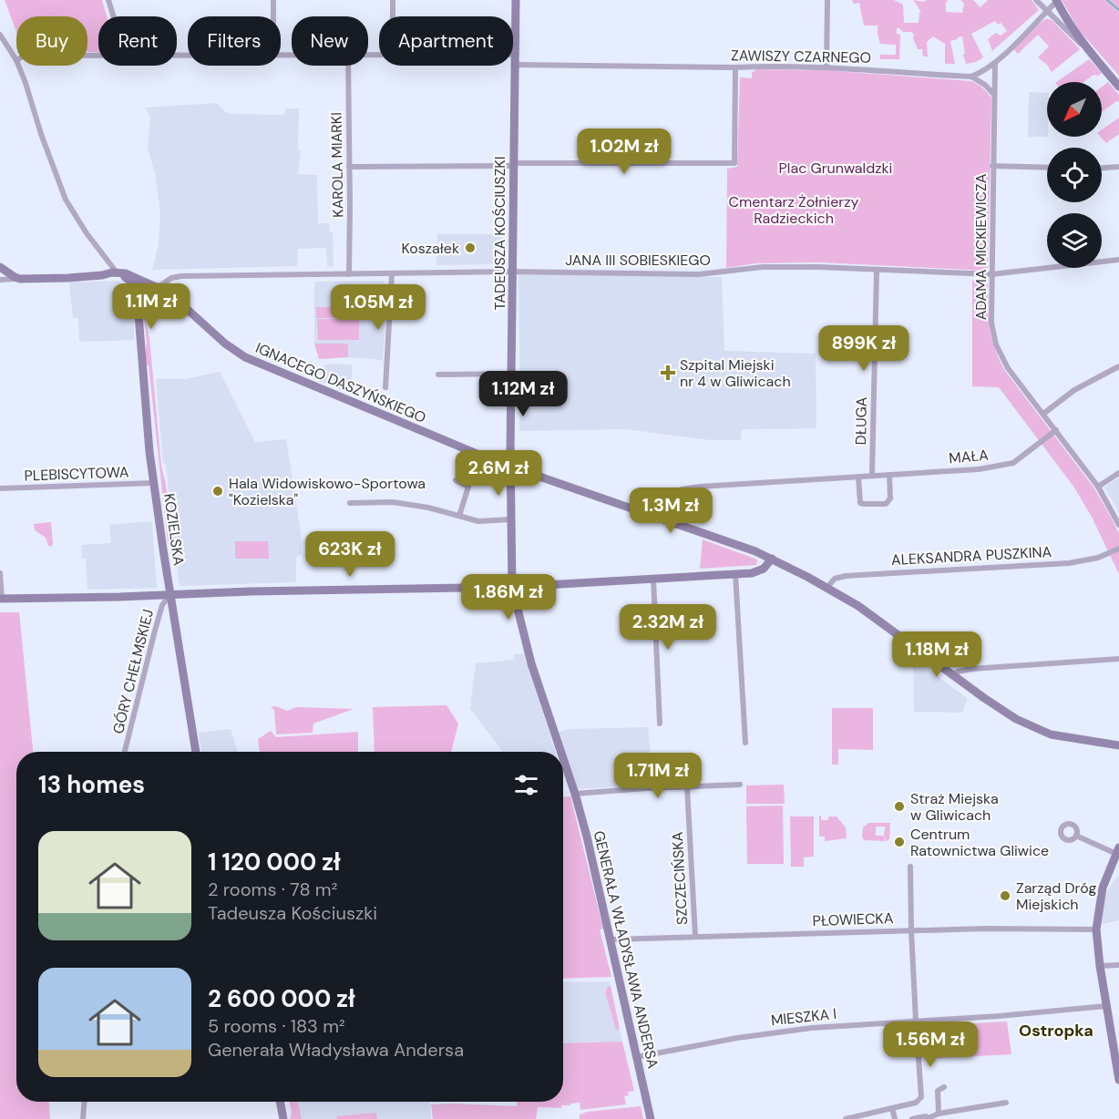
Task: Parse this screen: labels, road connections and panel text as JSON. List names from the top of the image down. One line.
{"streets":{"street":["ZAWISZY CZARNEGO","KAROLA MIARKI","TADEUSZA KOŚCIUSZKI","ADAMA MICKIEWICZA","JANA III SOBIESKIEGO","IGNACEGO DASZYŃSKIEGO","DŁUGA","MAŁA","PLEBISCYTOWA","KOZIELSKA","ALEKSANDRA PUSZKINA","GÓRY CHEŁMSKIEJ","SZCZECIŃSKA","PŁOWIECKA","GENERAŁA WŁADYSŁAWA ANDERSA","MIESZKA I"]},"crossings":[["ZAWISZY CZARNEGO","TADEUSZA KOŚCIUSZKI"],["KAROLA MIARKI","JANA III SOBIESKIEGO"],["TADEUSZA KOŚCIUSZKI","JANA III SOBIESKIEGO"],["TADEUSZA KOŚCIUSZKI","IGNACEGO DASZYŃSKIEGO"],["TADEUSZA KOŚCIUSZKI","GENERAŁA WŁADYSŁAWA ANDERSA"],["ADAMA MICKIEWICZA","JANA III SOBIESKIEGO"],["ADAMA MICKIEWICZA","MAŁA"],["JANA III SOBIESKIEGO","IGNACEGO DASZYŃSKIEGO"],["JANA III SOBIESKIEGO","DŁUGA"],["IGNACEGO DASZYŃSKIEGO","MAŁA"],["IGNACEGO DASZYŃSKIEGO","ALEKSANDRA PUSZKINA"],["IGNACEGO DASZYŃSKIEGO","GENERAŁA WŁADYSŁAWA ANDERSA"],["DŁUGA","MAŁA"],["PLEBISCYTOWA","KOZIELSKA"],["KOZIELSKA","GÓRY CHEŁMSKIEJ"],["SZCZECIŃSKA","PŁOWIECKA"],["PŁOWIECKA","GENERAŁA WŁADYSŁAWA ANDERSA"],["GENERAŁA WŁADYSŁAWA ANDERSA","MIESZKA I"]],"districts":["Ostropka"],"parks":["Plac Grunwaldzki","Cmentarz Żołnierzy Radzieckich"],"places":{"other":["Koszałek","Hala Widowiskowo-Sportowa \"Kozielska\"","Straż Miejska w Gliwicach","Centrum Ratownictwa Gliwice","Zarząd Dróg Miejskich"],"health":["Szpital Miejski nr 4 w Gliwicach"]},"north":"bottom left","page":{"chip":["Buy","Rent","Filters","New","Apartment"],"price":["1.02M zł","1.1M zł","1.05M zł","899K zł","1.12M zł","2.6M zł","1.3M zł","623K zł","1.86M zł","2.32M zł","1.18M zł","1.71M zł","1.56M zł"],"heading":"13 homes","list":[{"name":"1 120 000 zł","note":"2 rooms · 78 m² · Tadeusza Kościuszki"},{"name":"2 600 000 zł","note":"5 rooms · 183 m² · Generała Władysława Andersa"}]}}
